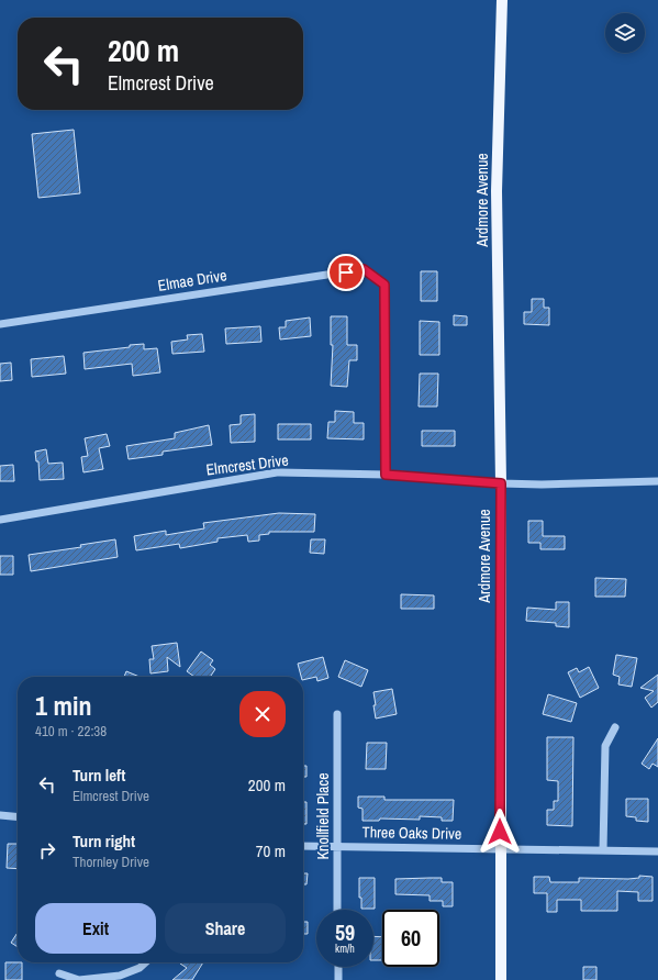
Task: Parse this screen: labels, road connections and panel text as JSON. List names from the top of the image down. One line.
{"streets":{"main road":["Ardmore Avenue"],"street":["Elmae Drive","Elmcrest Drive","Knollfield Place","Three Oaks Drive"]},"crossings":[["Ardmore Avenue","Elmcrest Drive"],["Ardmore Avenue","Three Oaks Drive"],["Elmae Drive","Elmcrest Drive"],["Knollfield Place","Three Oaks Drive"]],"page":{"turn":["200 m","Elmcrest Drive"],"heading":["1 min","410 m · 22:38"],"list":[{"name":"Turn left","note":"Elmcrest Drive","value":"200 m"},{"name":"Turn right","note":"Thornley Drive","value":"70 m"}],"buttons":["Exit","Share"],"speed":"59 km/h","limit":"60"}}
